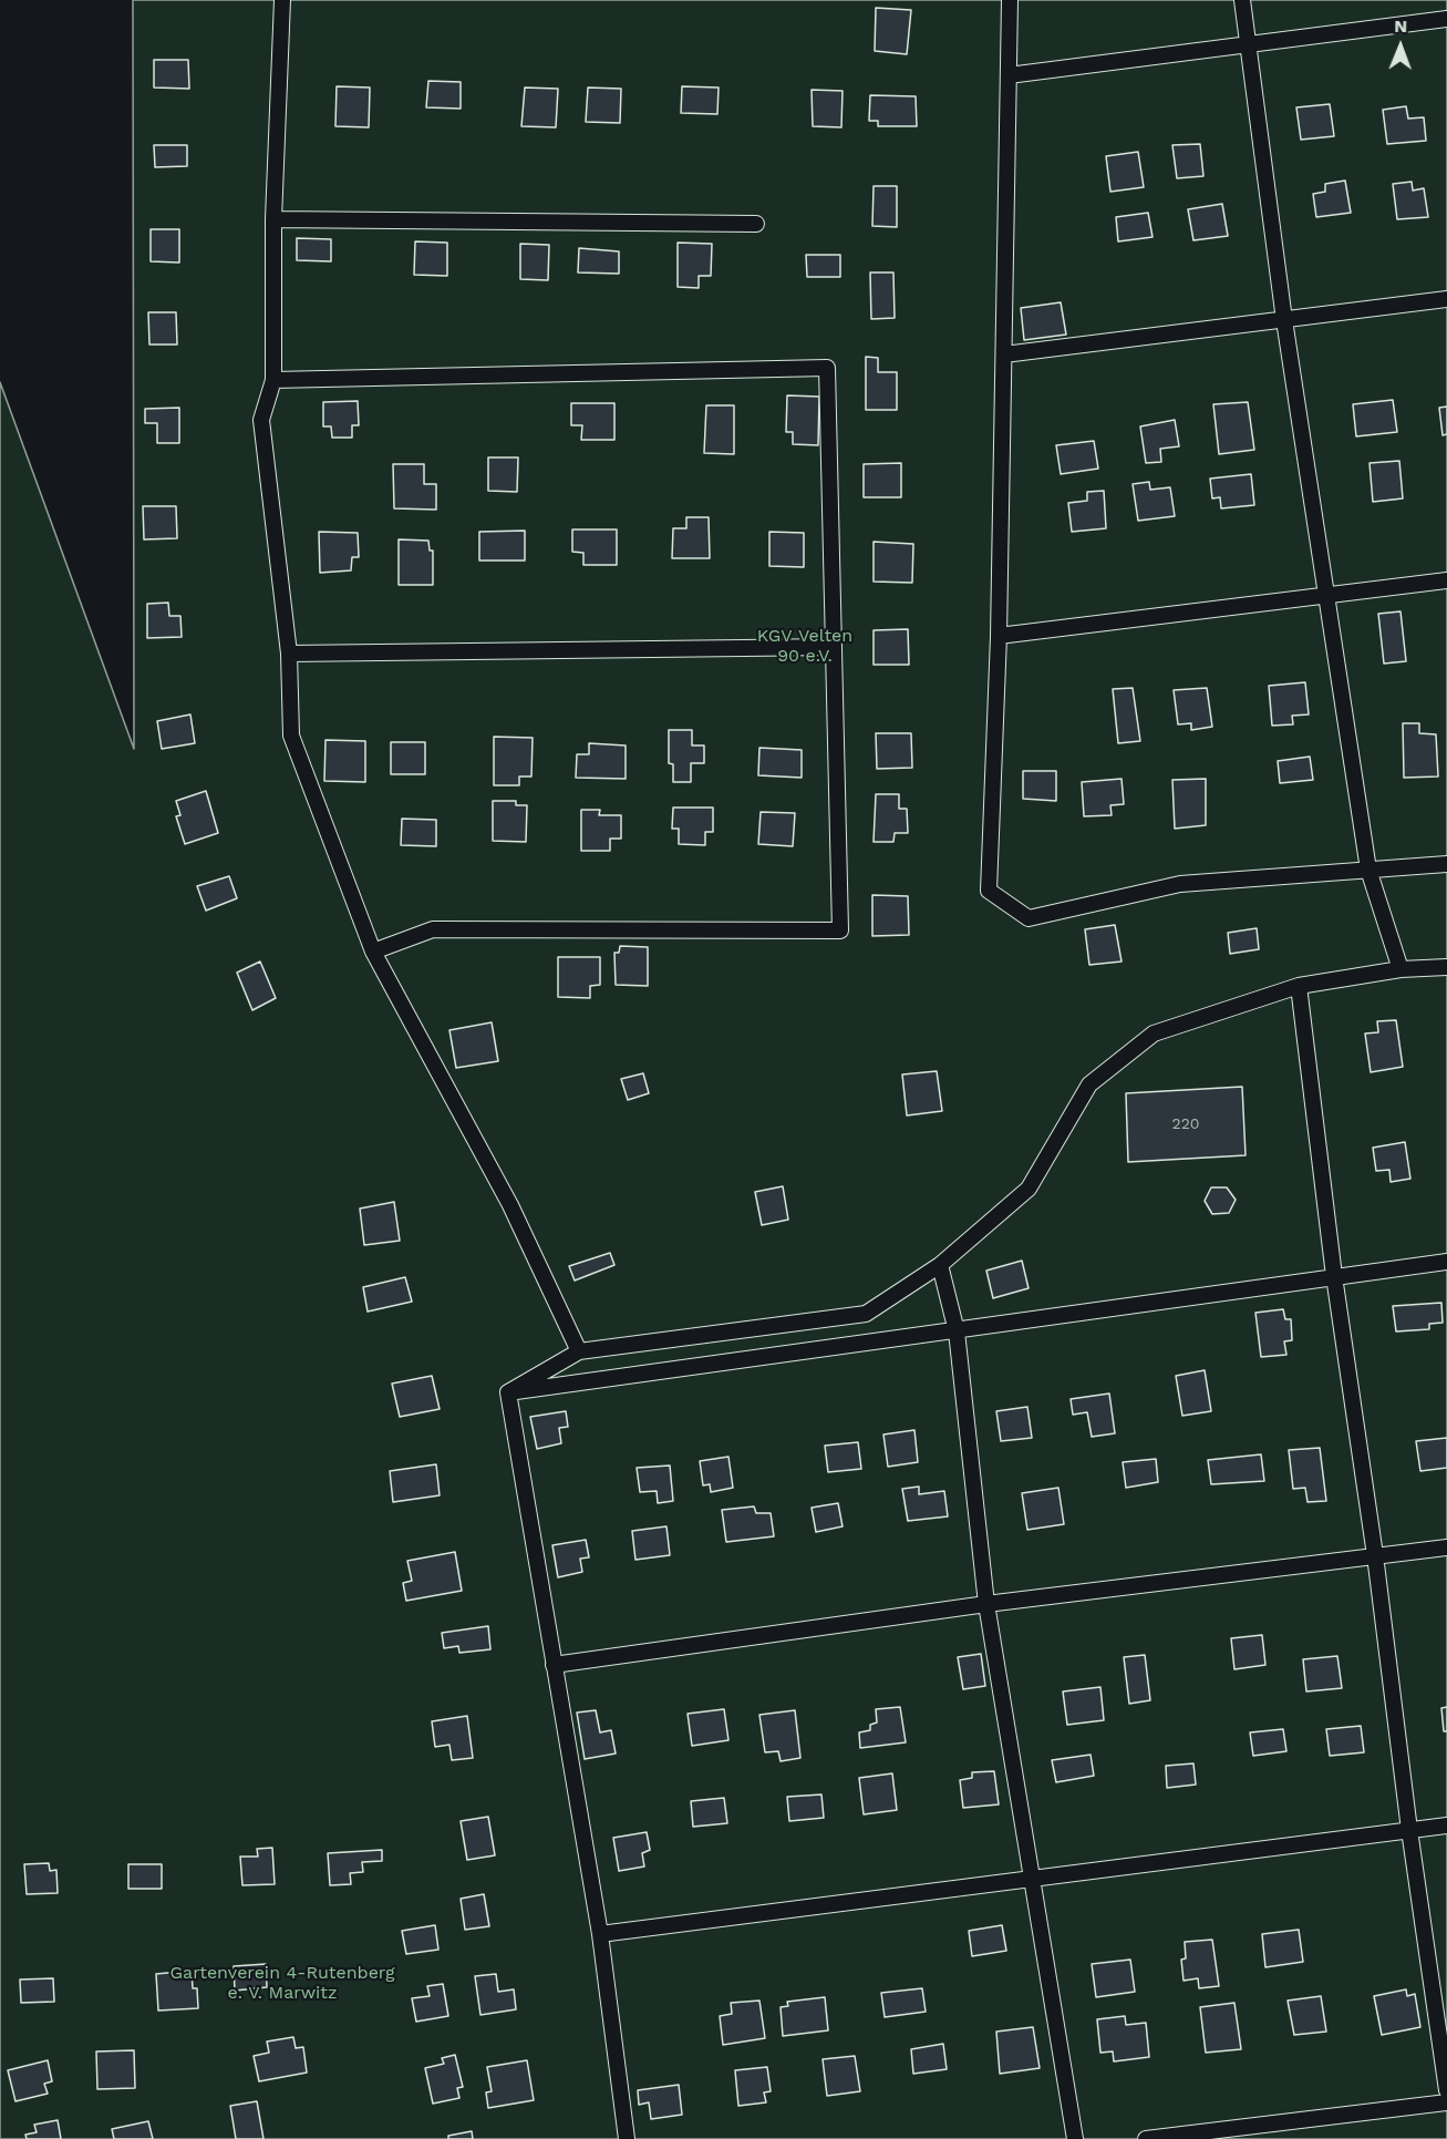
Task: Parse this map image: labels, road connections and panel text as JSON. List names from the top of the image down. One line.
{"parks":["KGV Velten 90 e.V.","Gartenverein 4-Rutenberg e. V. Marwitz"],"house_numbers":["220"],"north":"top"}
